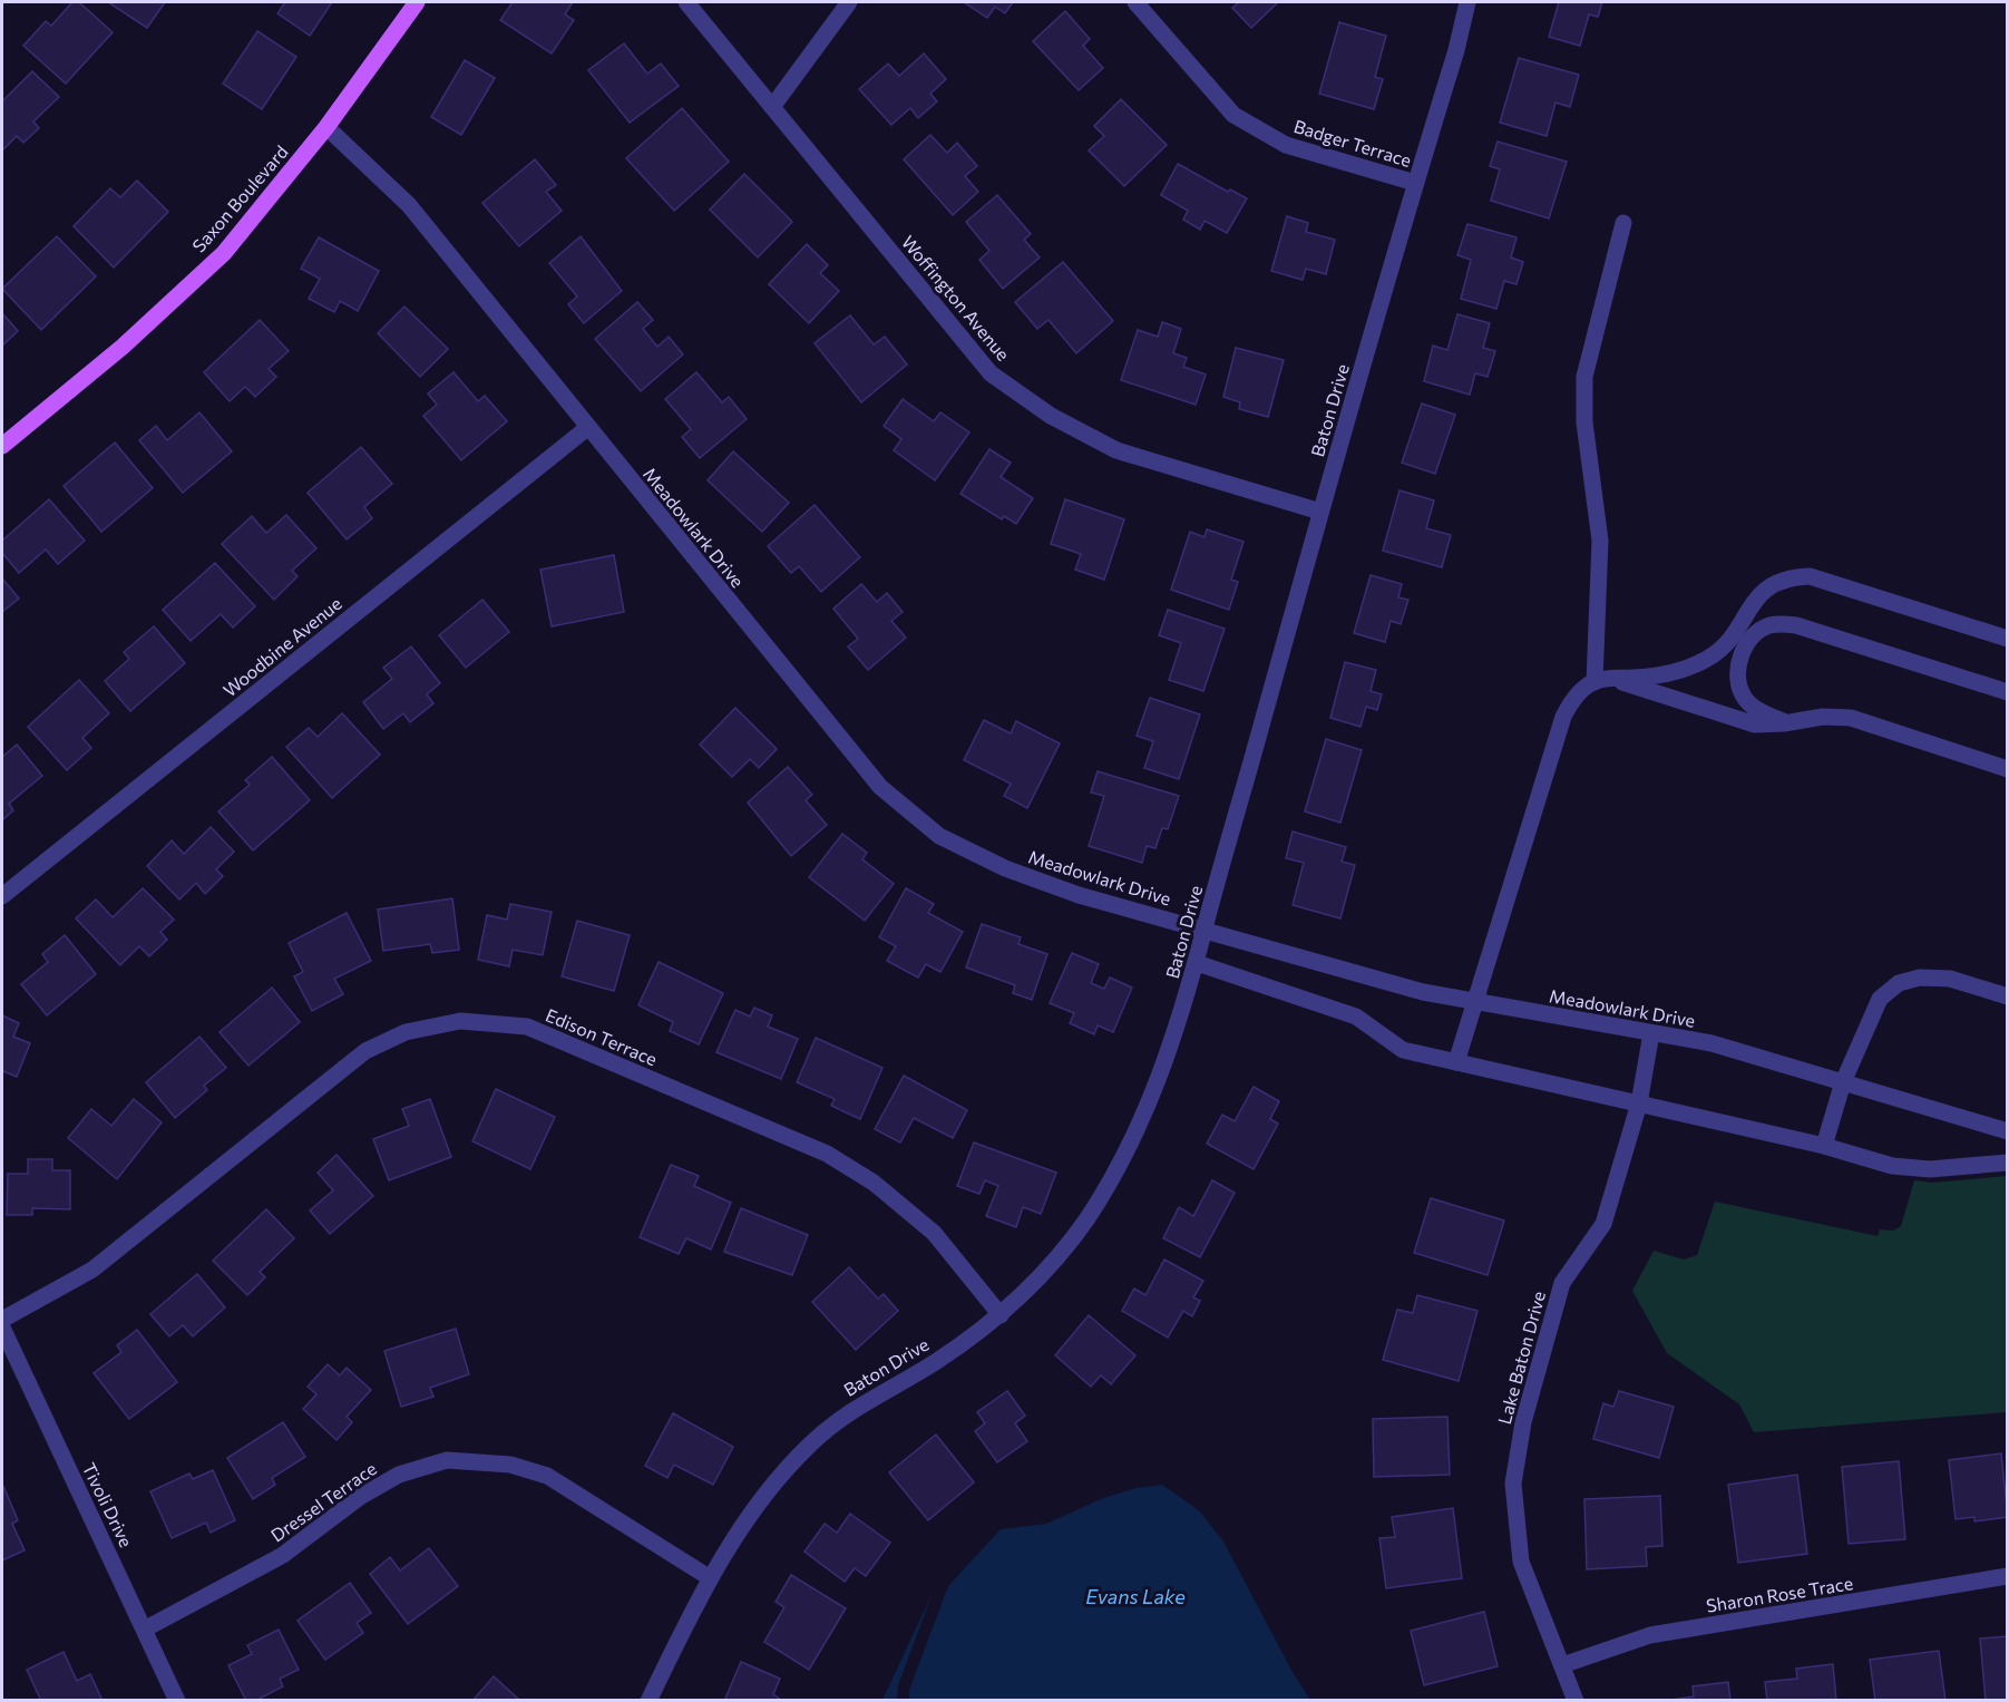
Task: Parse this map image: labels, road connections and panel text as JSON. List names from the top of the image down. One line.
{"streets":{"main road":["Saxon Boulevard"],"street":["Badger Terrace","Woffington Avenue","Baton Drive","Meadowlark Drive","Woodbine Avenue","Edison Terrace","Lake Baton Drive","Dressel Terrace","Tivoli Drive","Sharon Rose Trace"]},"crossings":[["Badger Terrace","Baton Drive"],["Saxon Boulevard","Meadowlark Drive"],["Woffington Avenue","Baton Drive"],["Baton Drive","Meadowlark Drive"],["Baton Drive","Edison Terrace"],["Baton Drive","Dressel Terrace"],["Meadowlark Drive","Woodbine Avenue"],["Meadowlark Drive","Lake Baton Drive"],["Lake Baton Drive","Sharon Rose Trace"],["Dressel Terrace","Tivoli Drive"]],"water":["Evans Lake"]}
